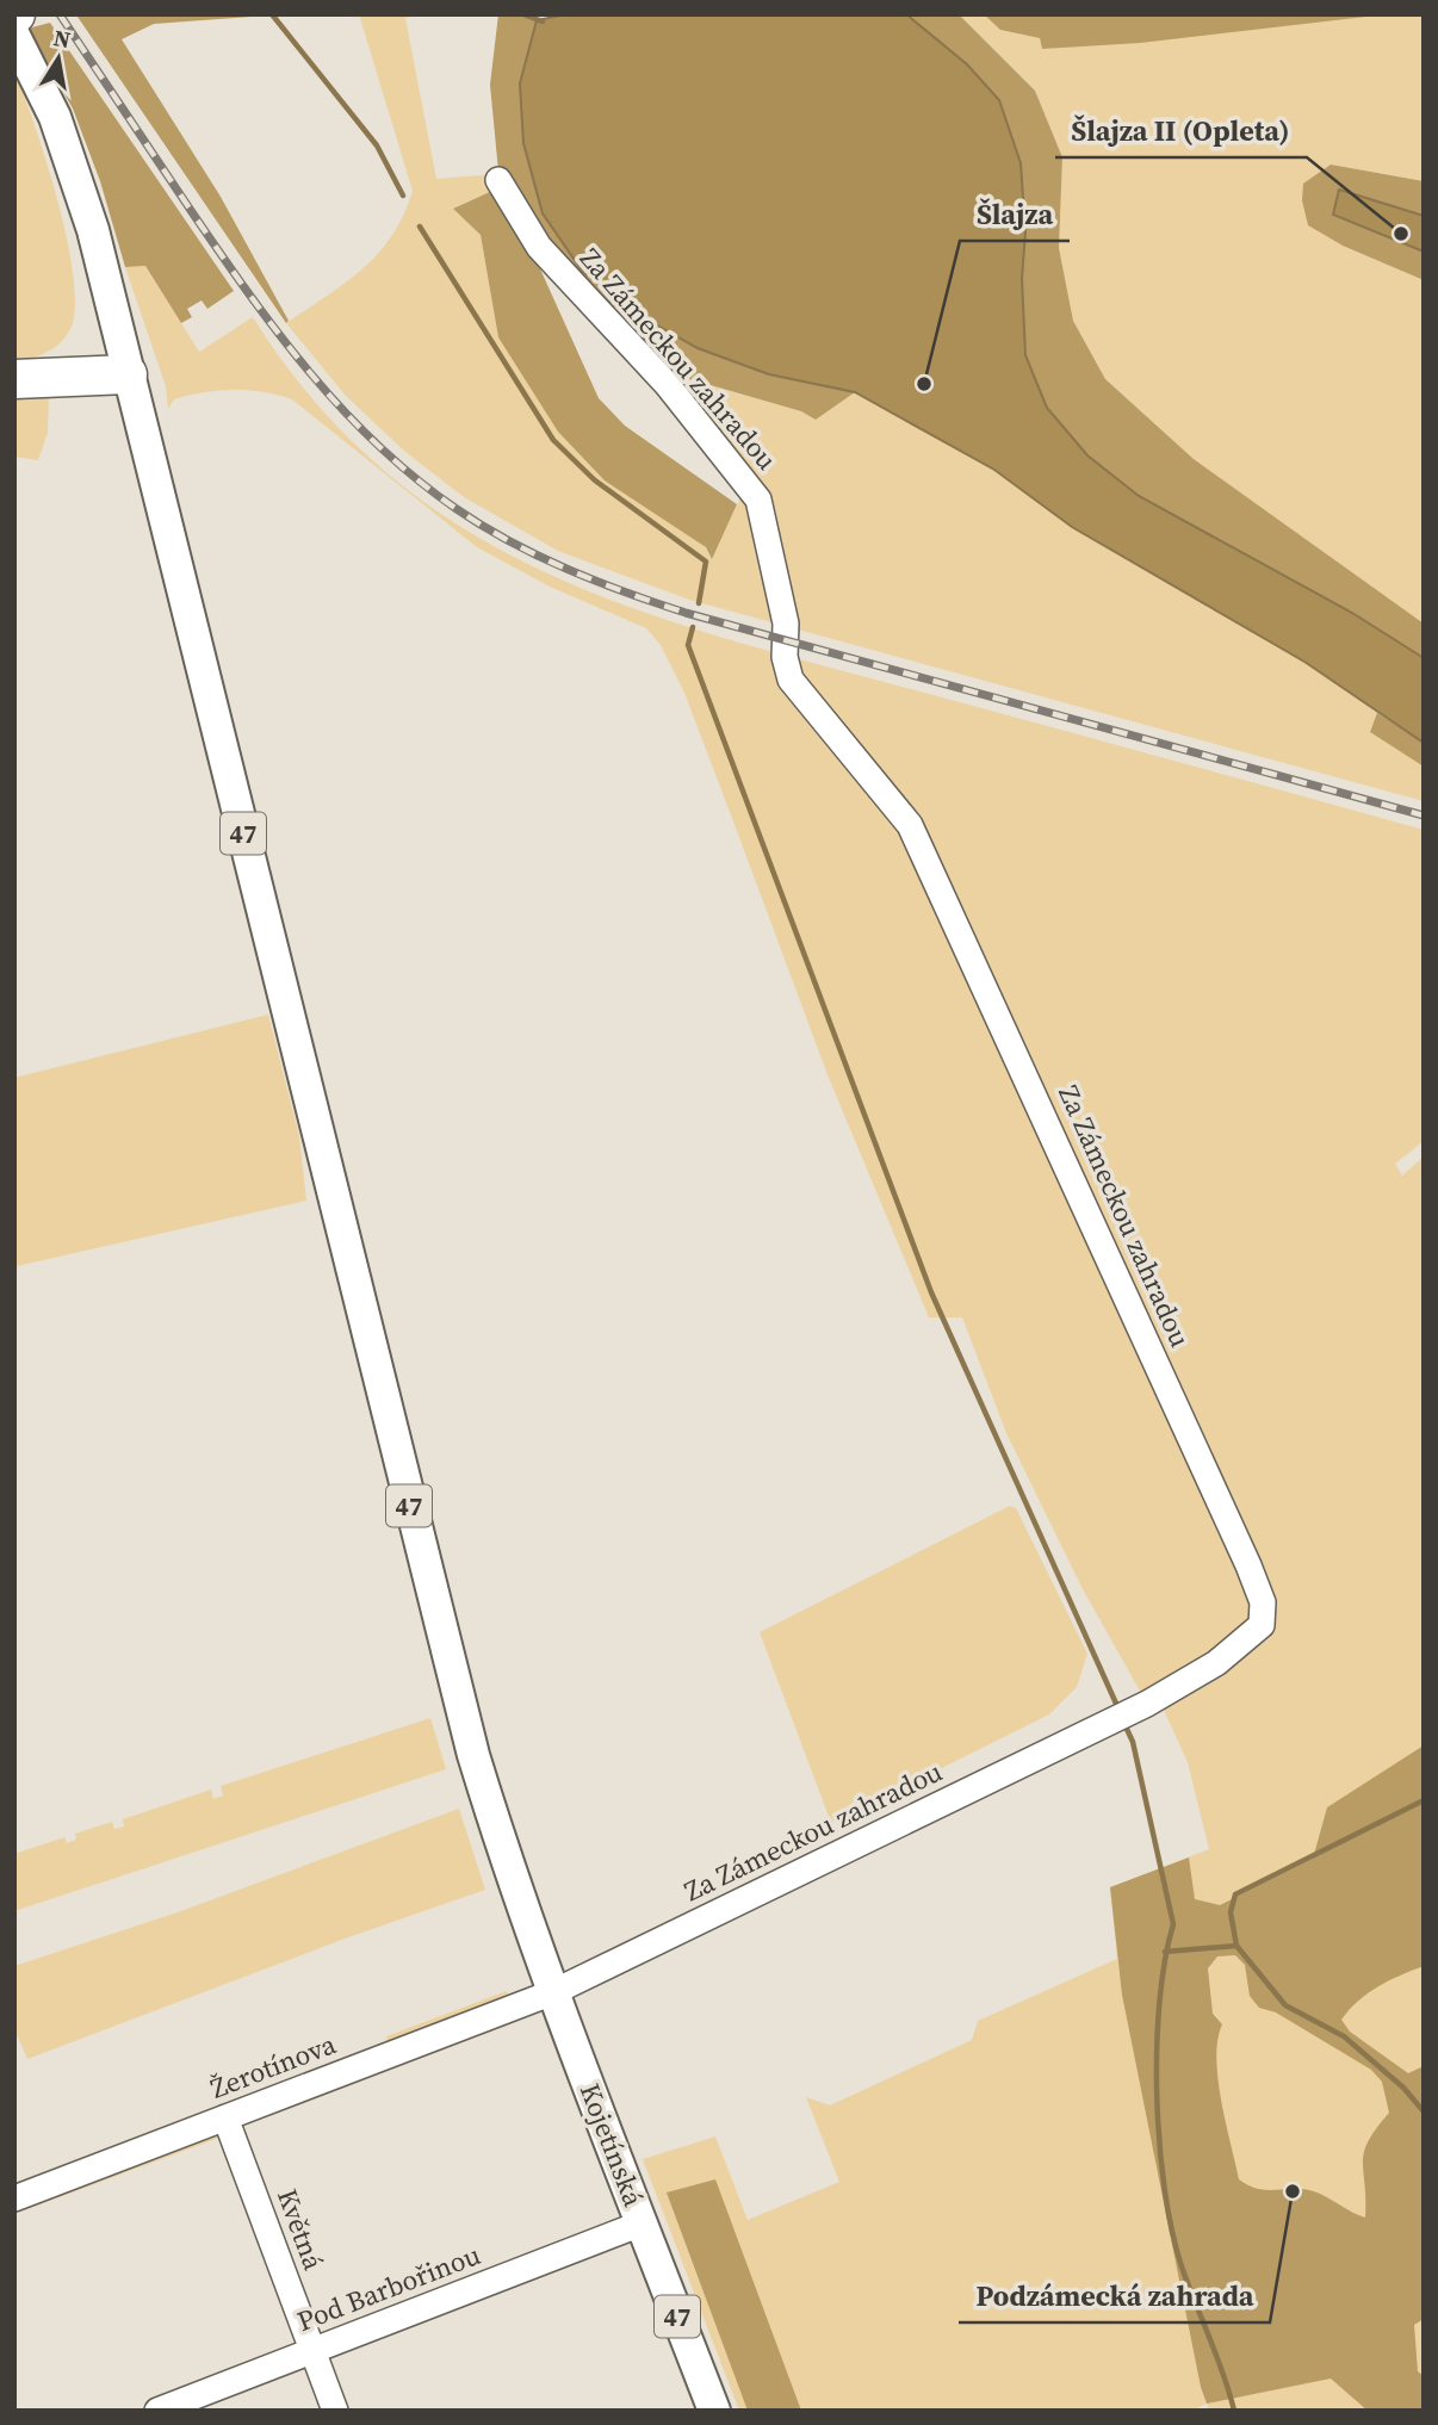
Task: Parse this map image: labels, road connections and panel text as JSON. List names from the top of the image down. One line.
{"streets":{"main road":["47","Kojetínská"],"street":["Za Zámeckou zahradou","Žerotínova","Květná","Pod Barbořinou"]},"crossings":[["Za Zámeckou zahradou","Žerotínova"],["Za Zámeckou zahradou","Kojetínská"],["47","Kojetínská"],["Žerotínova","Kojetínská"],["Žerotínova","Květná"],["Kojetínská","Pod Barbořinou"],["Květná","Pod Barbořinou"]],"places":["Šlajza II (Opleta)","Šlajza","Podzámecká zahrada"],"north":"top"}
